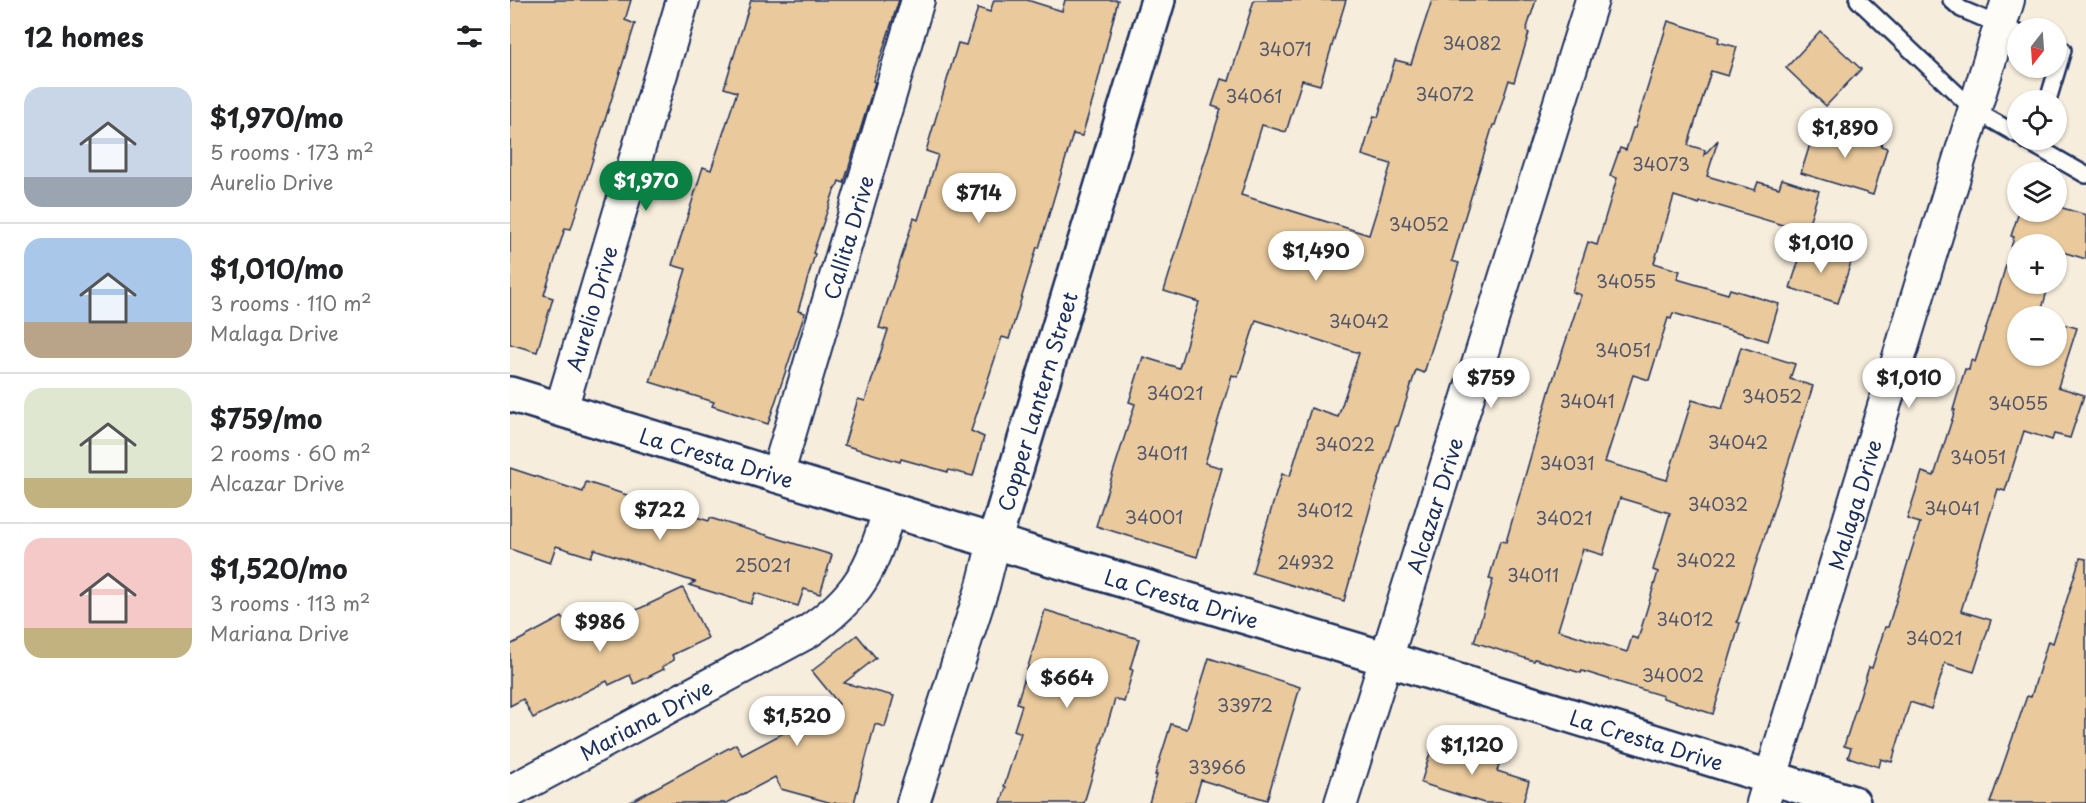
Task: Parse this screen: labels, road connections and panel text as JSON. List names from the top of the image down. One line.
{"streets":{"street":["Callita Drive","Aurelio Drive","Copper Lantern Street","La Cresta Drive","Alcazar Drive","Malaga Drive","Mariana Drive"]},"crossings":[["Callita Drive","La Cresta Drive"],["Aurelio Drive","La Cresta Drive"],["Copper Lantern Street","La Cresta Drive"],["La Cresta Drive","Alcazar Drive"],["La Cresta Drive","Malaga Drive"],["La Cresta Drive","Mariana Drive"]],"house_numbers":["34082","34071","34072","34061","34073","34052","34055","34042","34051","34021","34052","34041","34055","34042","34022","34011","34051","34031","34032","34041","34012","34001","34021","34022","24932","25021","34011","34012","34021","34002","33972","33966"],"north":"bottom","page":{"heading":"12 homes","map_buttons":["+","−"],"list":[{"name":"$1,970/mo","note":"5 rooms · 173 m² · Aurelio Drive"},{"name":"$1,010/mo","note":"3 rooms · 110 m² · Malaga Drive"},{"name":"$759/mo","note":"2 rooms · 60 m² · Alcazar Drive"},{"name":"$1,520/mo","note":"3 rooms · 113 m² · Mariana Drive"}],"price":["$1,890","$1,970","$714","$1,010","$1,490","$759","$1,010","$722","$986","$664","$1,520","$1,120"]}}
